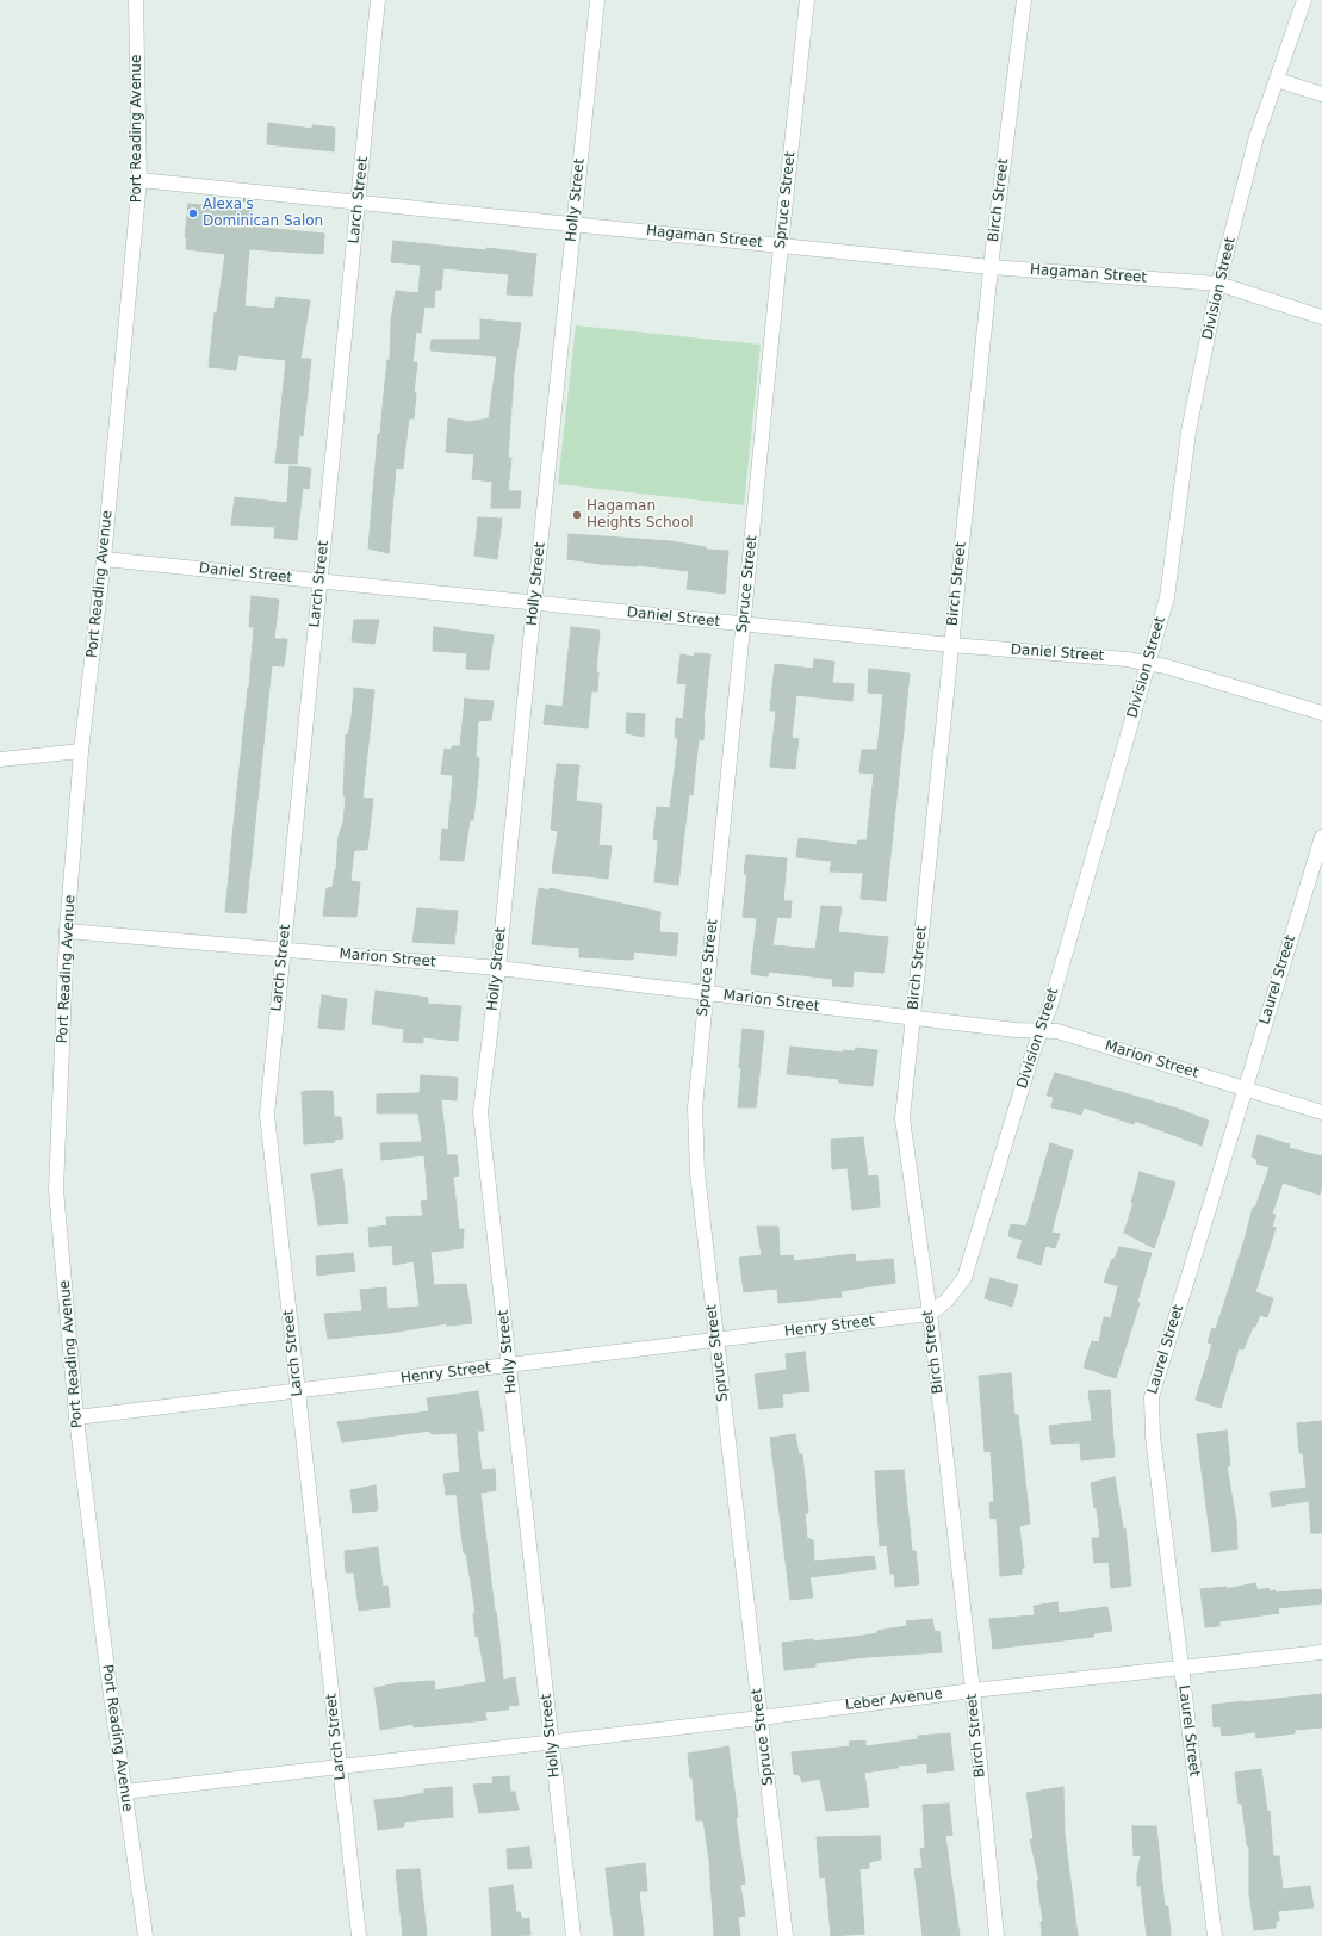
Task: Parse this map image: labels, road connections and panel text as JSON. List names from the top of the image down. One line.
{"streets":{"street":["Port Reading Avenue","Larch Street","Holly Street","Spruce Street","Birch Street","Hagaman Street","Division Street","Daniel Street","Marion Street","Laurel Street","Henry Street","Leber Avenue"]},"crossings":[["Port Reading Avenue","Hagaman Street"],["Port Reading Avenue","Daniel Street"],["Port Reading Avenue","Marion Street"],["Port Reading Avenue","Henry Street"],["Port Reading Avenue","Leber Avenue"],["Larch Street","Hagaman Street"],["Larch Street","Daniel Street"],["Larch Street","Marion Street"],["Larch Street","Henry Street"],["Larch Street","Leber Avenue"],["Holly Street","Hagaman Street"],["Holly Street","Daniel Street"],["Holly Street","Marion Street"],["Holly Street","Henry Street"],["Holly Street","Leber Avenue"],["Spruce Street","Hagaman Street"],["Spruce Street","Daniel Street"],["Spruce Street","Marion Street"],["Spruce Street","Henry Street"],["Spruce Street","Leber Avenue"],["Birch Street","Hagaman Street"],["Birch Street","Division Street"],["Birch Street","Daniel Street"],["Birch Street","Marion Street"],["Birch Street","Henry Street"],["Birch Street","Leber Avenue"],["Hagaman Street","Division Street"],["Division Street","Daniel Street"],["Division Street","Marion Street"],["Division Street","Henry Street"],["Marion Street","Laurel Street"],["Laurel Street","Leber Avenue"]],"places":["Alexa's Dominican Salon","Hagaman Heights School"]}
